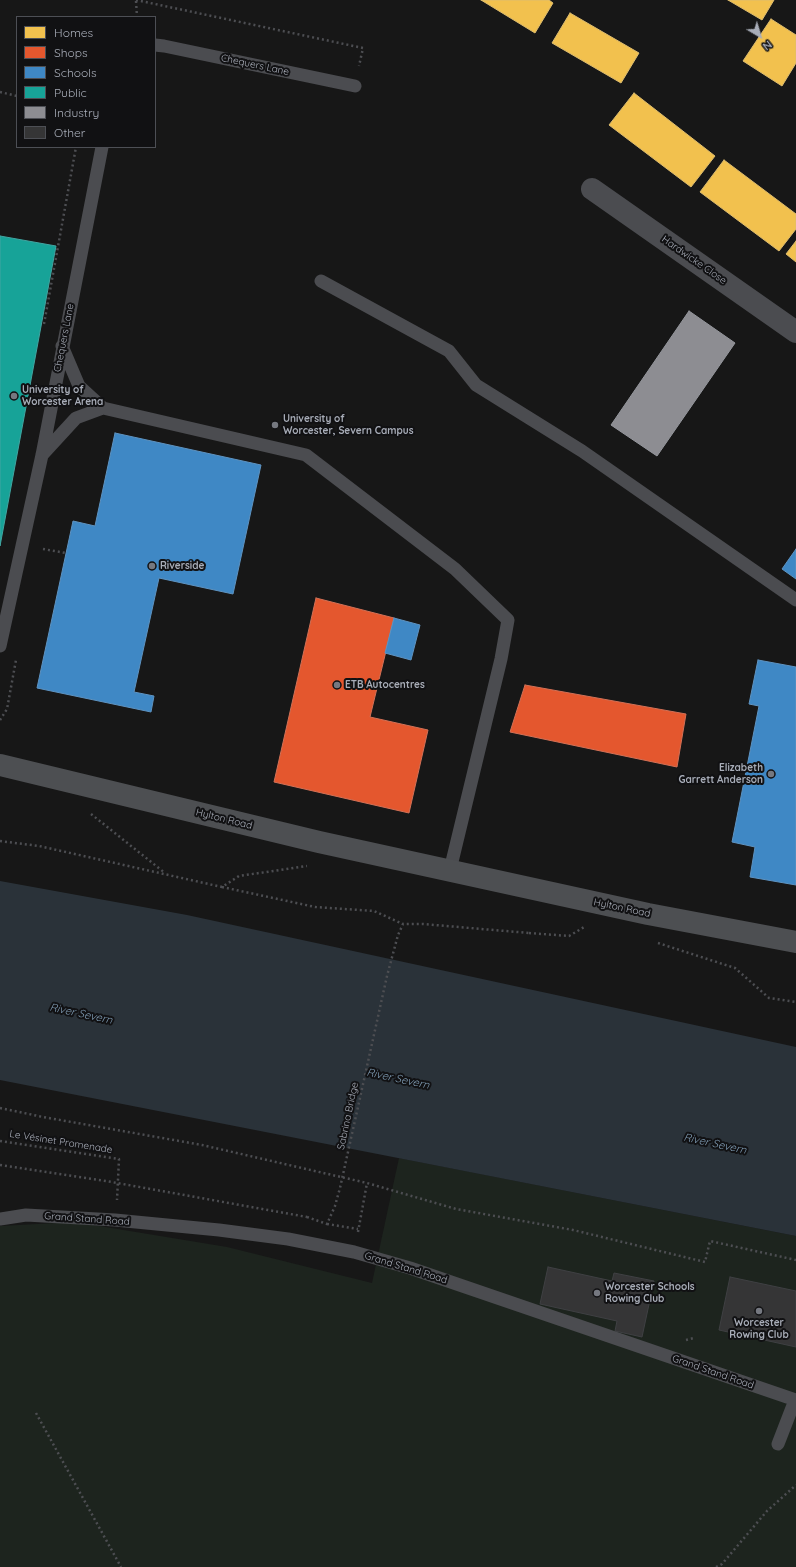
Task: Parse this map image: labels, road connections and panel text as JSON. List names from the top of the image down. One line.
{"streets":{"main road":["Hylton Road"],"street":["Hardwicke Close"],"lane":["Chequers Lane","Grand Stand Road"],"path":["Sabrina Bridge","Le Vésinet Promenade"]},"water":["River Severn"],"places":["University of Worcester Arena","University of Worcester, Severn Campus","Riverside","ETB Autocentres","Elizabeth Garrett Anderson","Worcester Schools Rowing Club","Worcester Rowing Club"],"legend":["Homes","Shops","Schools","Public","Industry","Other"],"north":"bottom right"}
